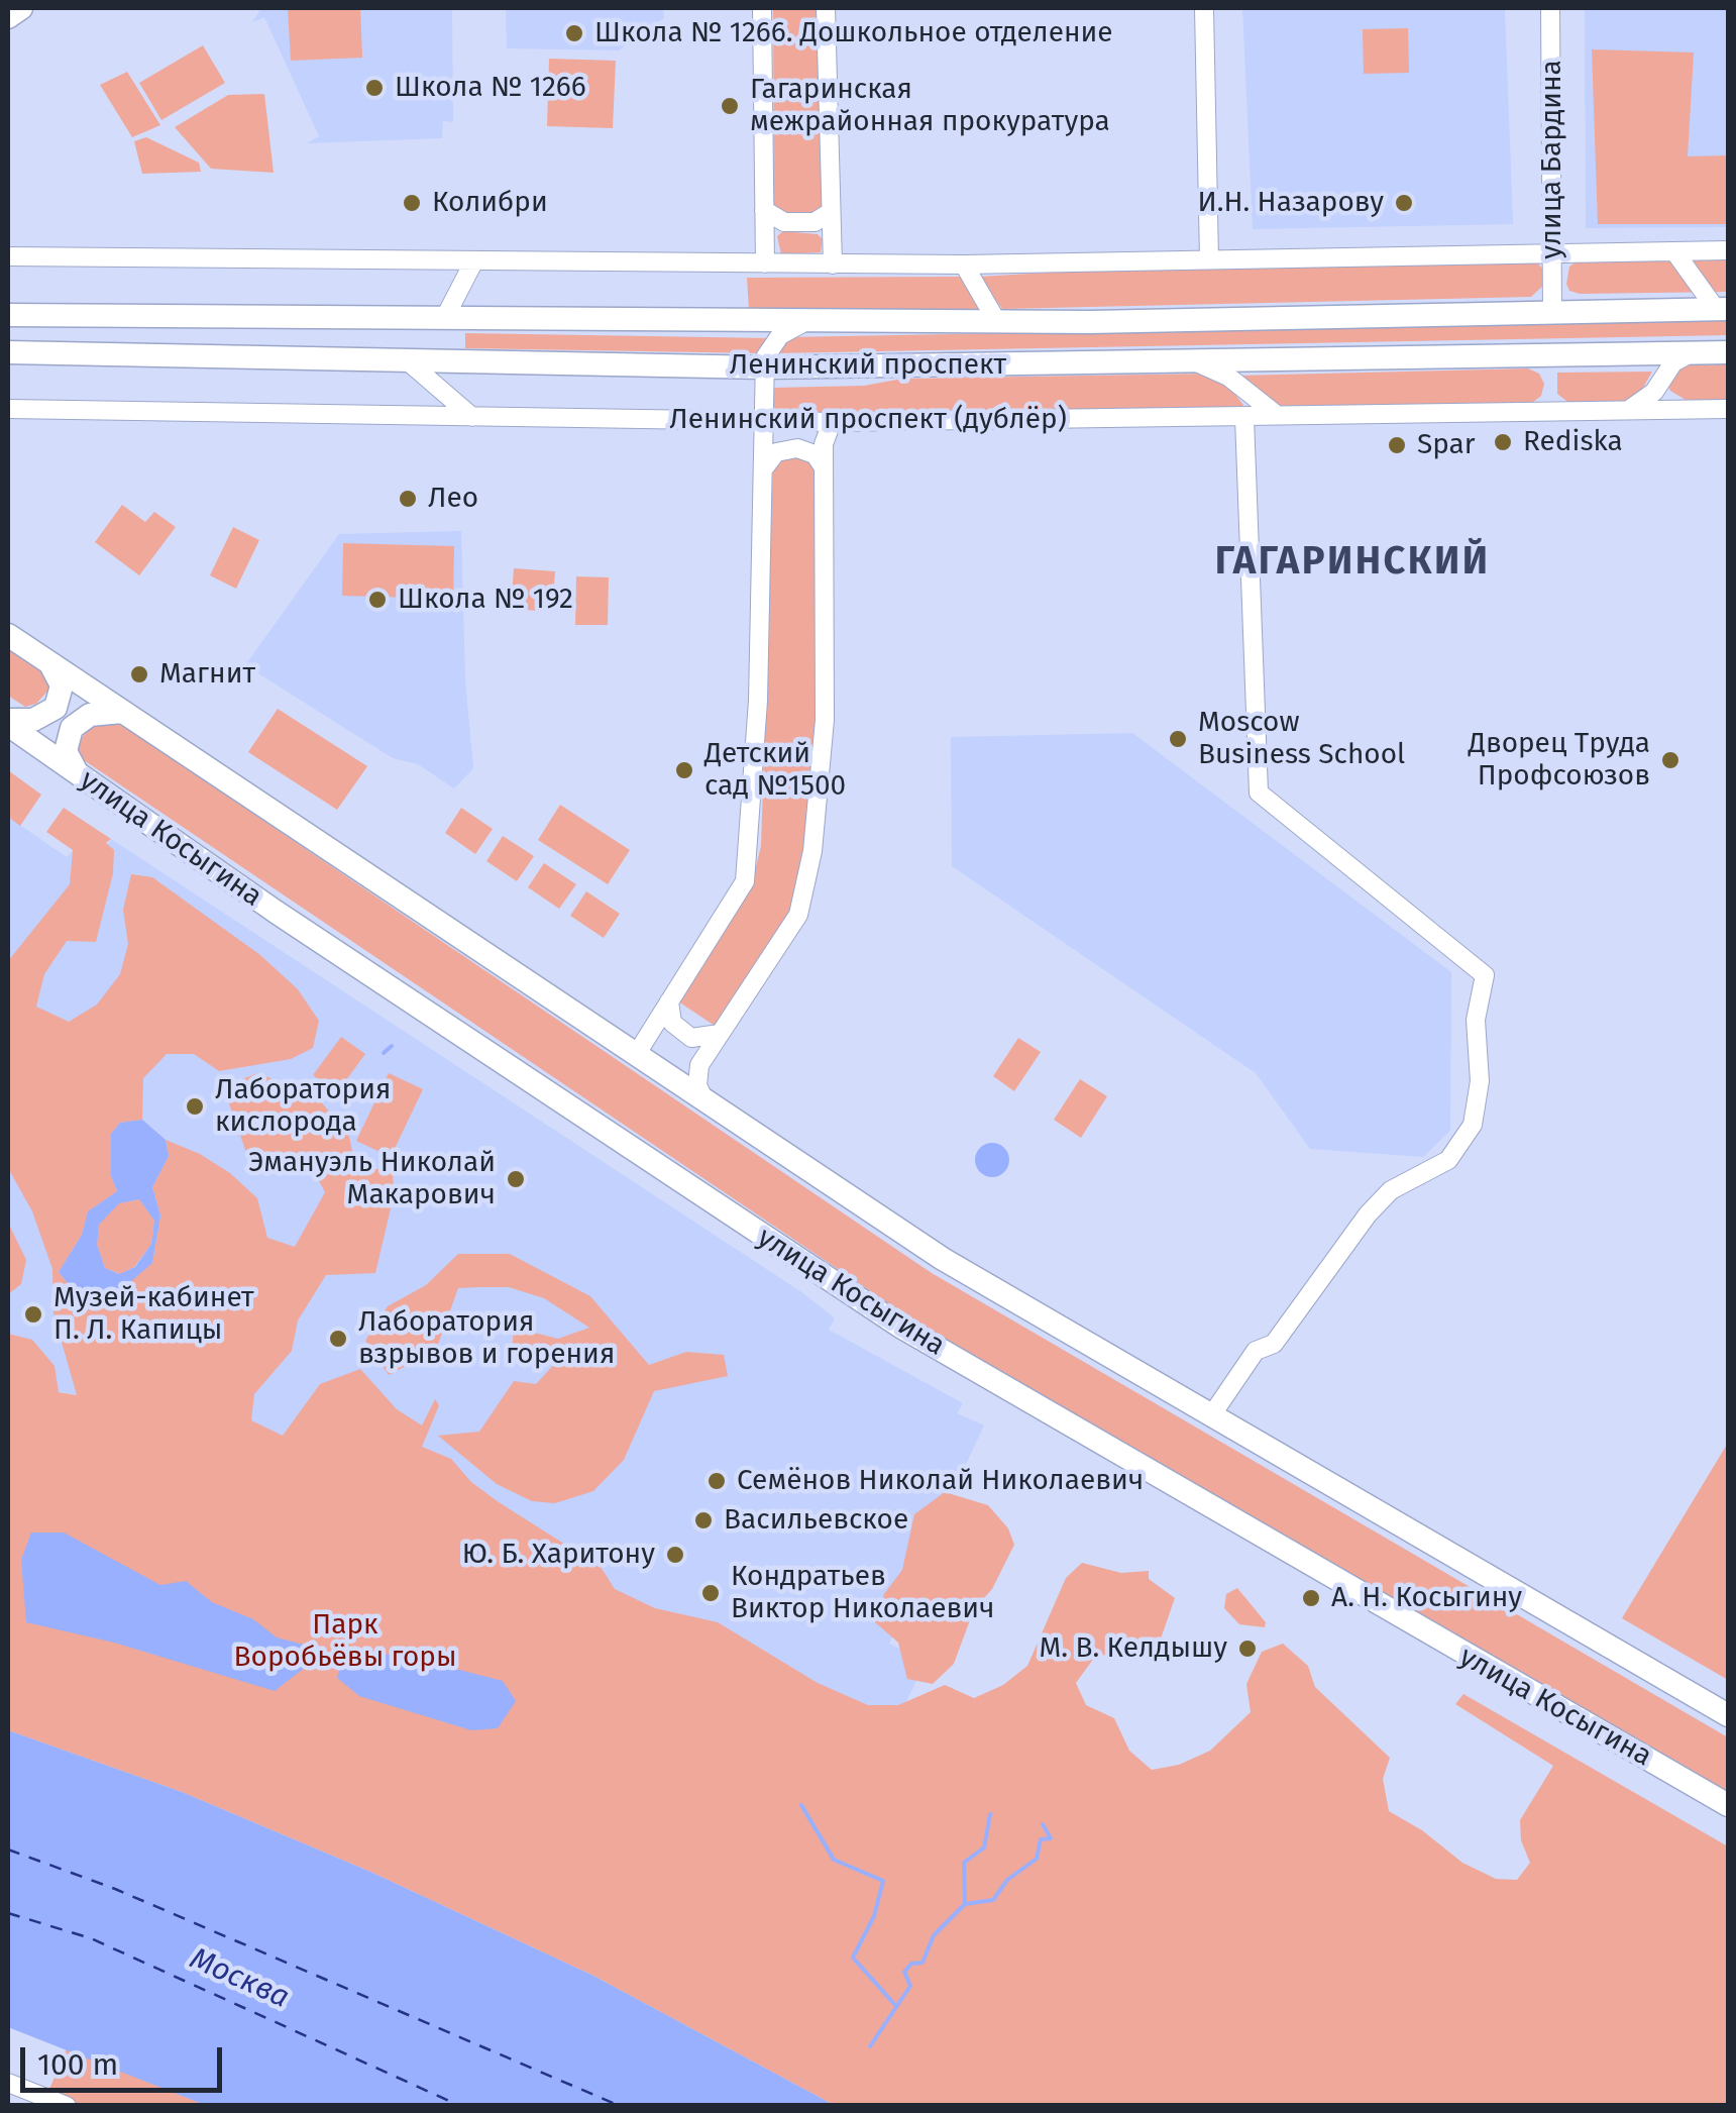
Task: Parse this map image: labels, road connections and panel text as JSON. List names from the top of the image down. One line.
{"streets":{"main road":["Ленинский проспект","улица Косыгина"],"street":["улица Бардина","Ленинский проспект (дублёр)"]},"crossings":[["улица Бардина","Ленинский проспект"]],"districts":["ГАГАРИНСКИЙ"],"water":["Москва"],"parks":["Парк Воробьёвы горы"],"places":["Школа № 1266. Дошкольное отделение","Школа № 1266","Гагаринская межрайонная прокуратура","Колибри","И.Н. Назарову","Rediska","Spar","Лео","Школа № 192","Магнит","Moscow Business School","Дворец Труда Профсоюзов","Детский сад №1500","Лаборатория кислорода","Эмануэль Николай Макарович","Музей-кабинет П. Л. Капицы","Лаборатория взрывов и горения","Семёнов Николай Николаевич","Васильевское","Ю. Б. Харитону","Кондратьев Виктор Николаевич","А. Н. Косыгину","М. В. Келдышу"],"scale_bar":"100 m"}
